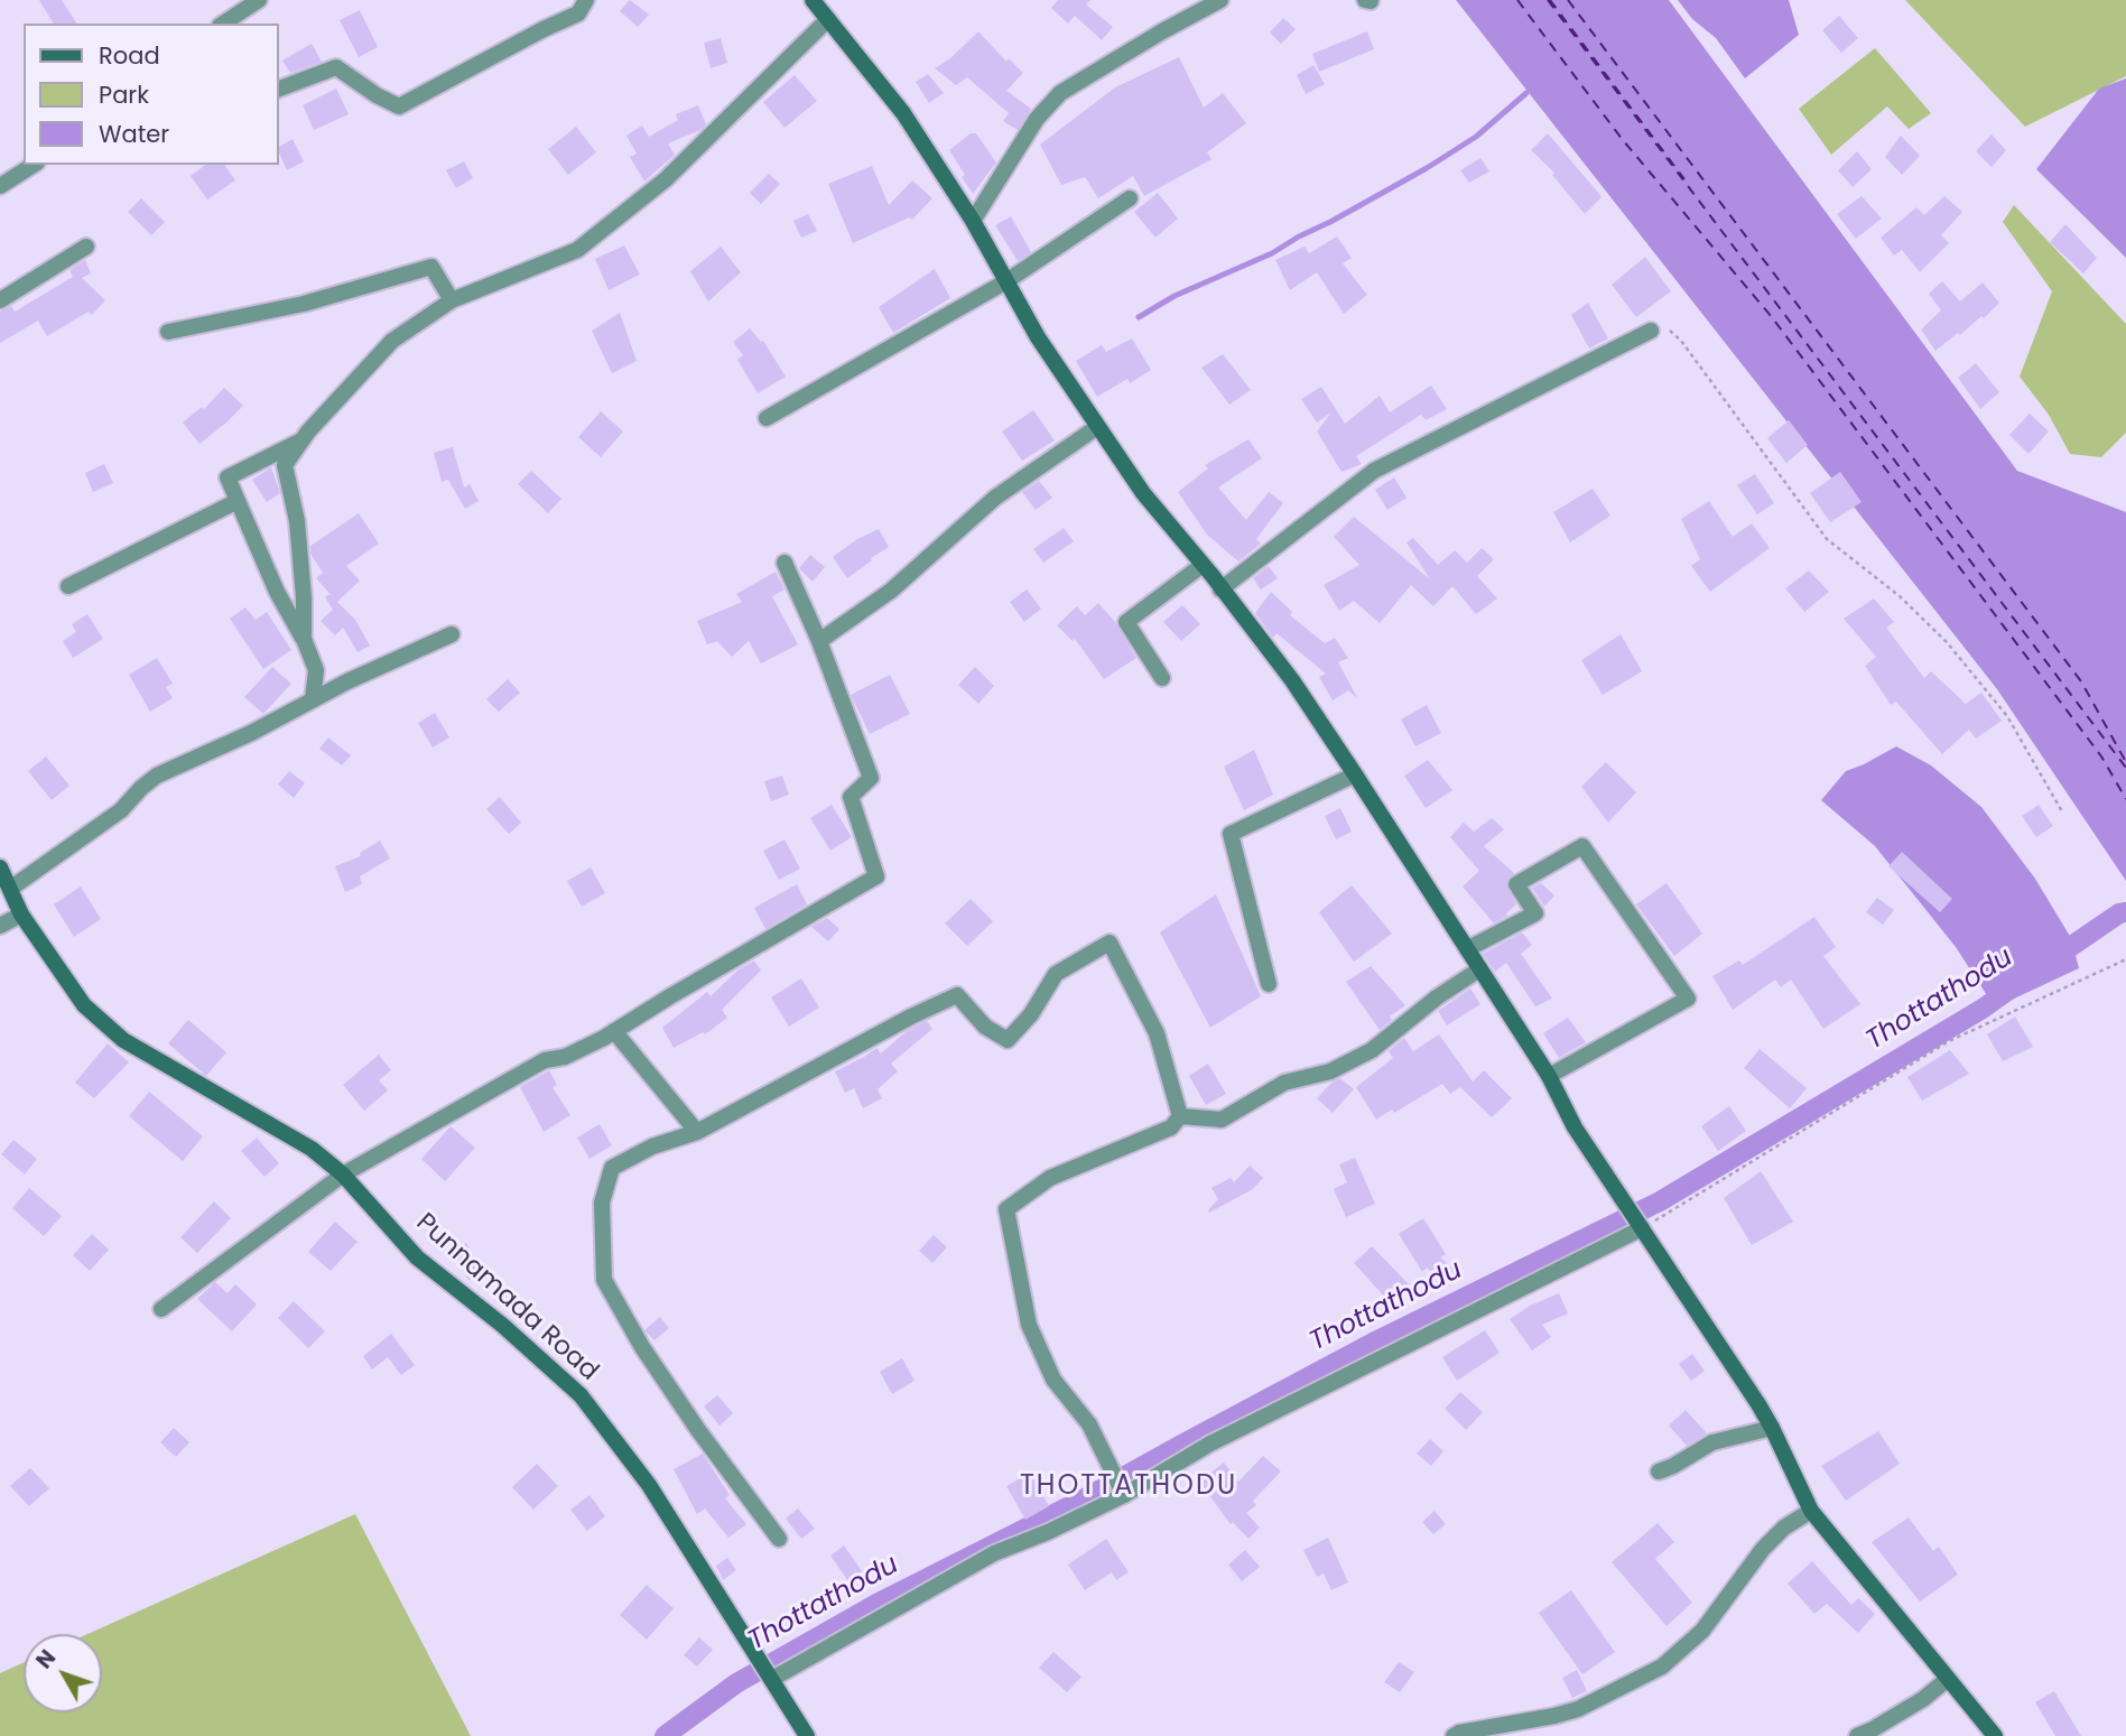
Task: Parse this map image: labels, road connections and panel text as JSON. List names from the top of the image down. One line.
{"streets":{"main road":["Punnamada Road"]},"districts":["THOTTATHODU"],"water":["Thottathodu"],"legend":["Road","Park","Water"],"north":"top left"}
